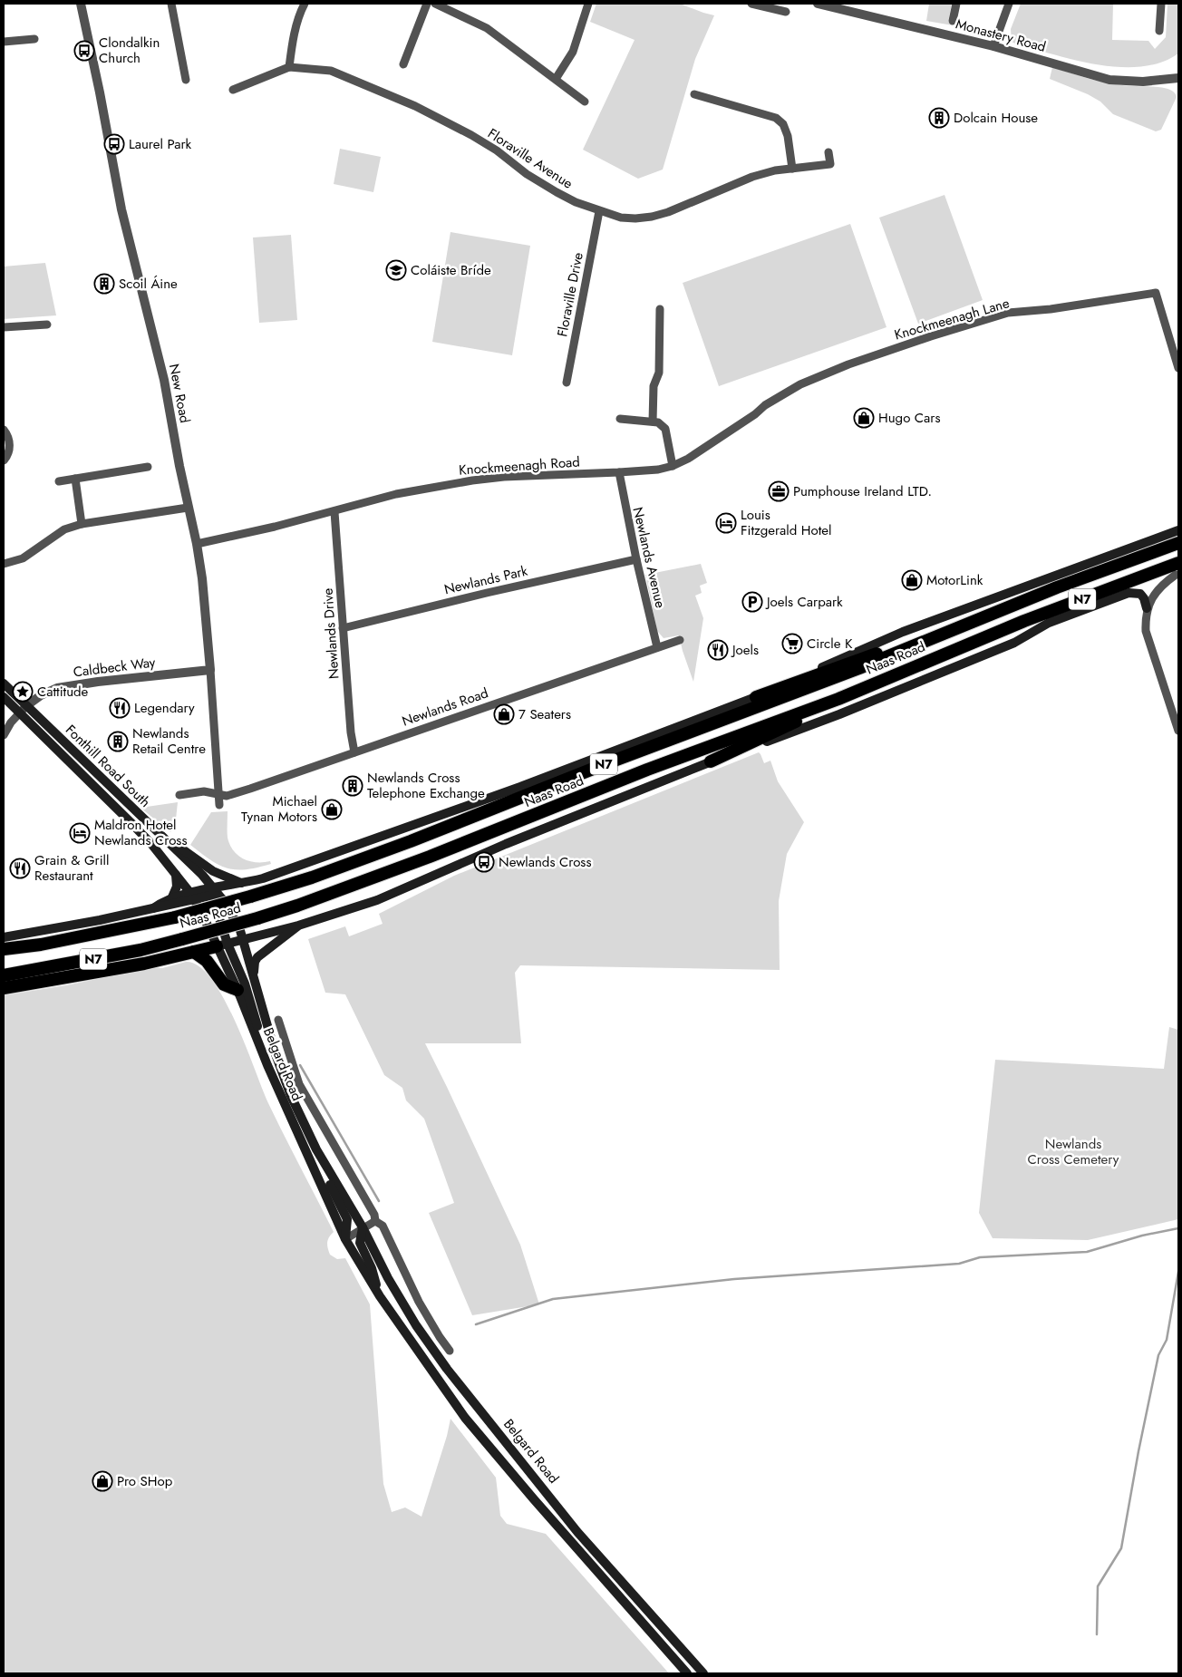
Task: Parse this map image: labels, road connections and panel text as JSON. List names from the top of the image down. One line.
{"streets":{"highway":["N7","Naas Road"],"main road":["Fonthill Road South","Belgard Road"],"street":["Monastery Road","Floraville Avenue","Floraville Drive","Knockmeenagh Lane","New Road","Knockmeenagh Road","Newlands Avenue","Newlands Park","Newlands Drive","Caldbeck Way","Newlands Road"]},"crossings":[["Floraville Avenue","Floraville Drive"],["Knockmeenagh Lane","Knockmeenagh Road"],["New Road","Knockmeenagh Road"],["New Road","Caldbeck Way"],["New Road","Newlands Road"],["Knockmeenagh Road","Newlands Avenue"],["Knockmeenagh Road","Newlands Drive"],["Newlands Avenue","Newlands Park"],["Newlands Avenue","Newlands Road"],["Newlands Park","Newlands Drive"],["N7","Naas Road"],["Newlands Drive","Newlands Road"],["Naas Road","Fonthill Road South"],["Naas Road","Belgard Road"],["Caldbeck Way","Fonthill Road South"],["Fonthill Road South","Belgard Road"]],"parks":["Newlands Cross Cemetery"],"places":{"bus stop":["Clondalkin Church","Laurel Park","Newlands Cross"],"building":["Dolcain House","Scoil Áine","Newlands Retail Centre","Newlands Cross Telephone Exchange"],"school or university":["Coláiste Bríde"],"shop":["Hugo Cars","MotorLink","7 Seaters","Michael Tynan Motors","Pro SHop"],"office":["Pumphouse Ireland LTD."],"hotel":["Louis Fitzgerald Hotel","Maldron Hotel Newlands Cross"],"parking":["Joels Carpark"],"supermarket":["Circle K"],"restaurant":["Joels","Legendary","Grain & Grill Restaurant"],"place":["Cattitude"]}}
